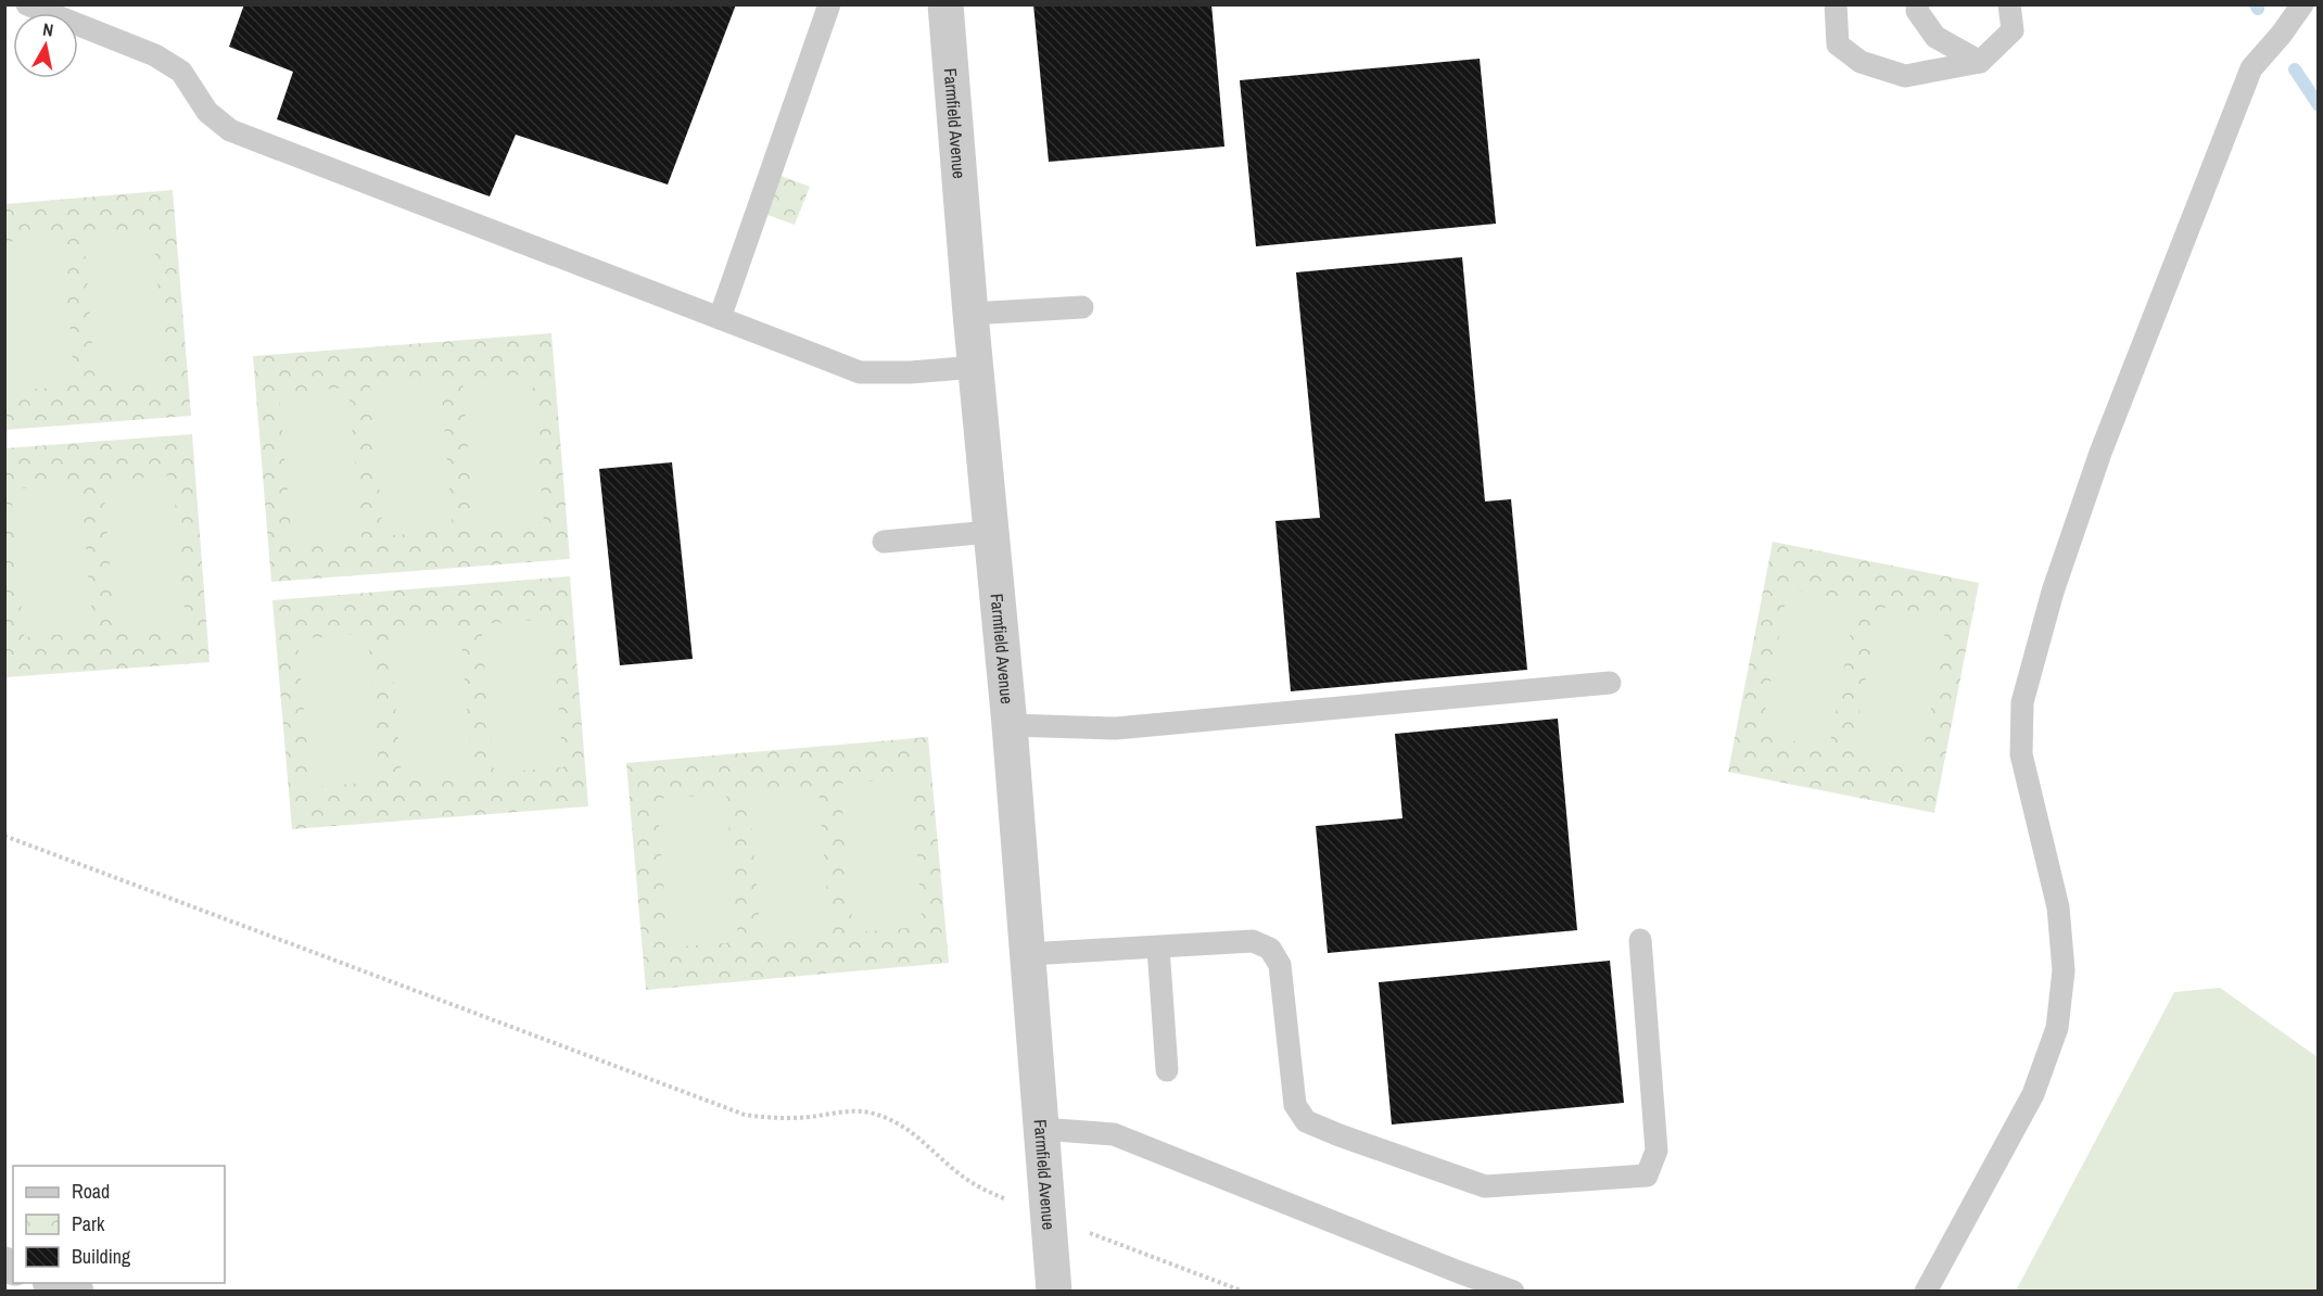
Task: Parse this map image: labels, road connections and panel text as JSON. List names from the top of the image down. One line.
{"streets":{"street":["Farmfield Avenue"]},"legend":["Road","Park","Building"],"north":"top"}
